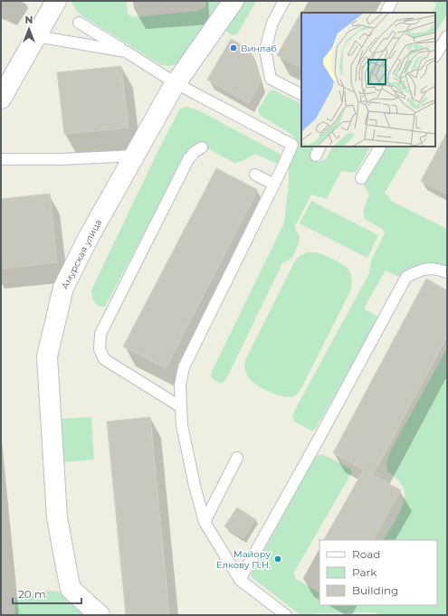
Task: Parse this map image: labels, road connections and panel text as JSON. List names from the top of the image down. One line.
{"streets":{"street":["Амурская улица"]},"places":["Винлаб","Майору Елкову П.Н."],"legend":["Road","Park","Building"],"scale_bar":"20 m","north":"top"}
